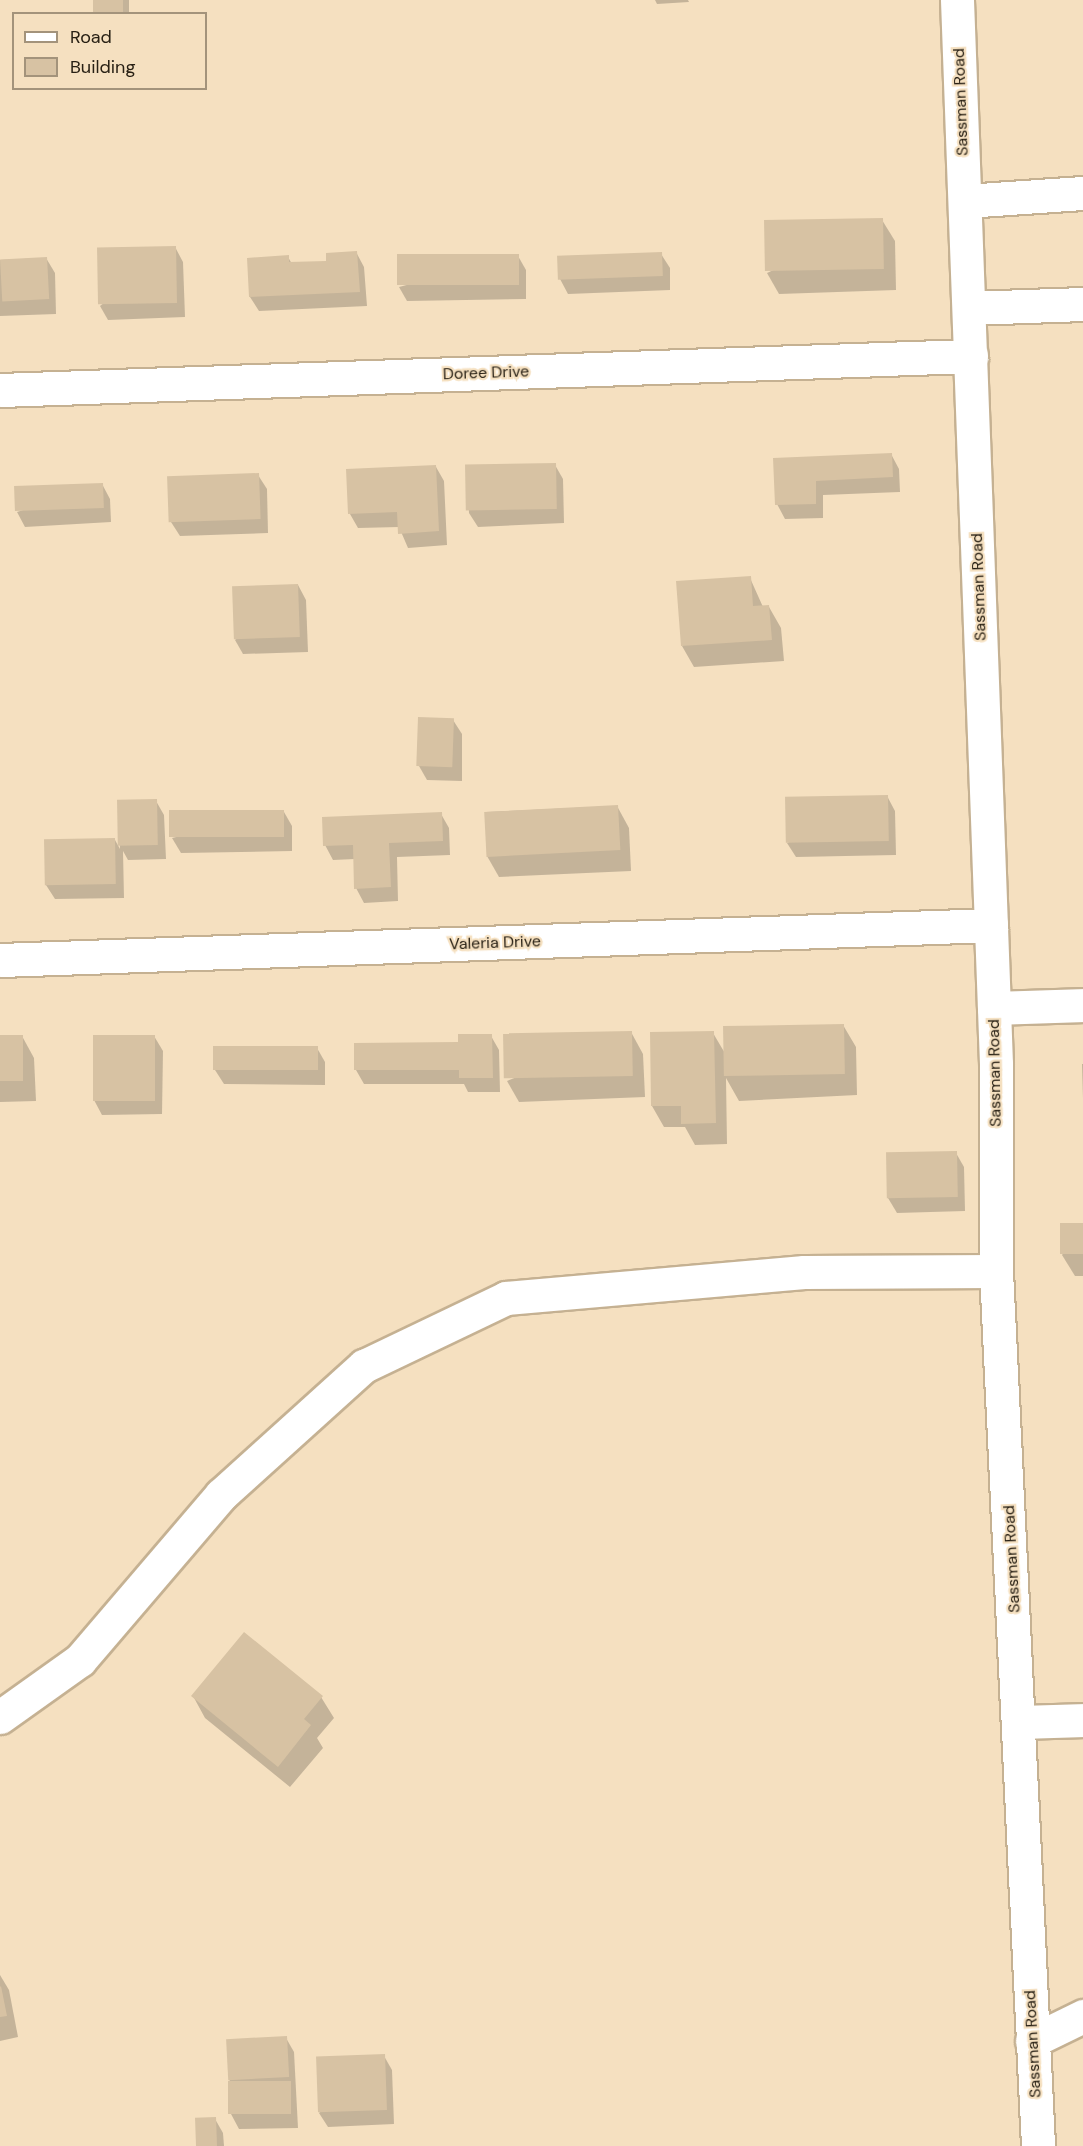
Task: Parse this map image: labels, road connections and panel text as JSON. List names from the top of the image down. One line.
{"streets":{"street":["Sassman Road","Doree Drive","Valeria Drive"]},"crossings":[["Sassman Road","Doree Drive"],["Sassman Road","Valeria Drive"]],"legend":["Road","Building"]}
